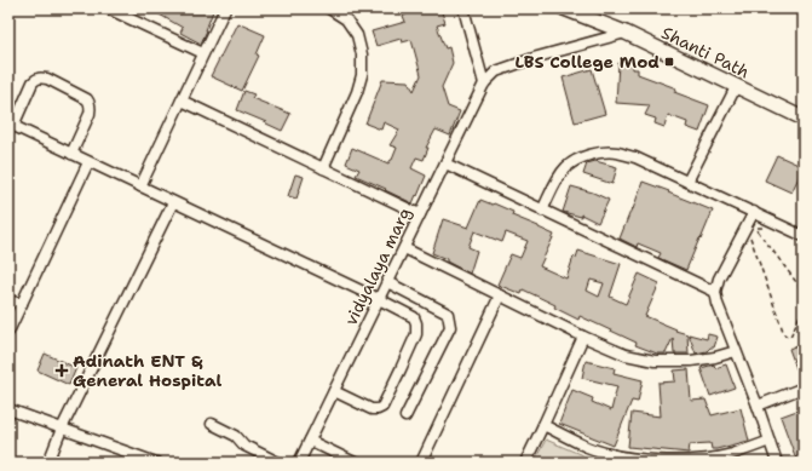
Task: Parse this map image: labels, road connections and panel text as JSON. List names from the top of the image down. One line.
{"streets":{"main road":["Shanti Path"],"street":["vidyalaya marg"]},"places":{"transit":["LBS College Mod"],"health":["Adinath ENT & General Hospital"]}}
